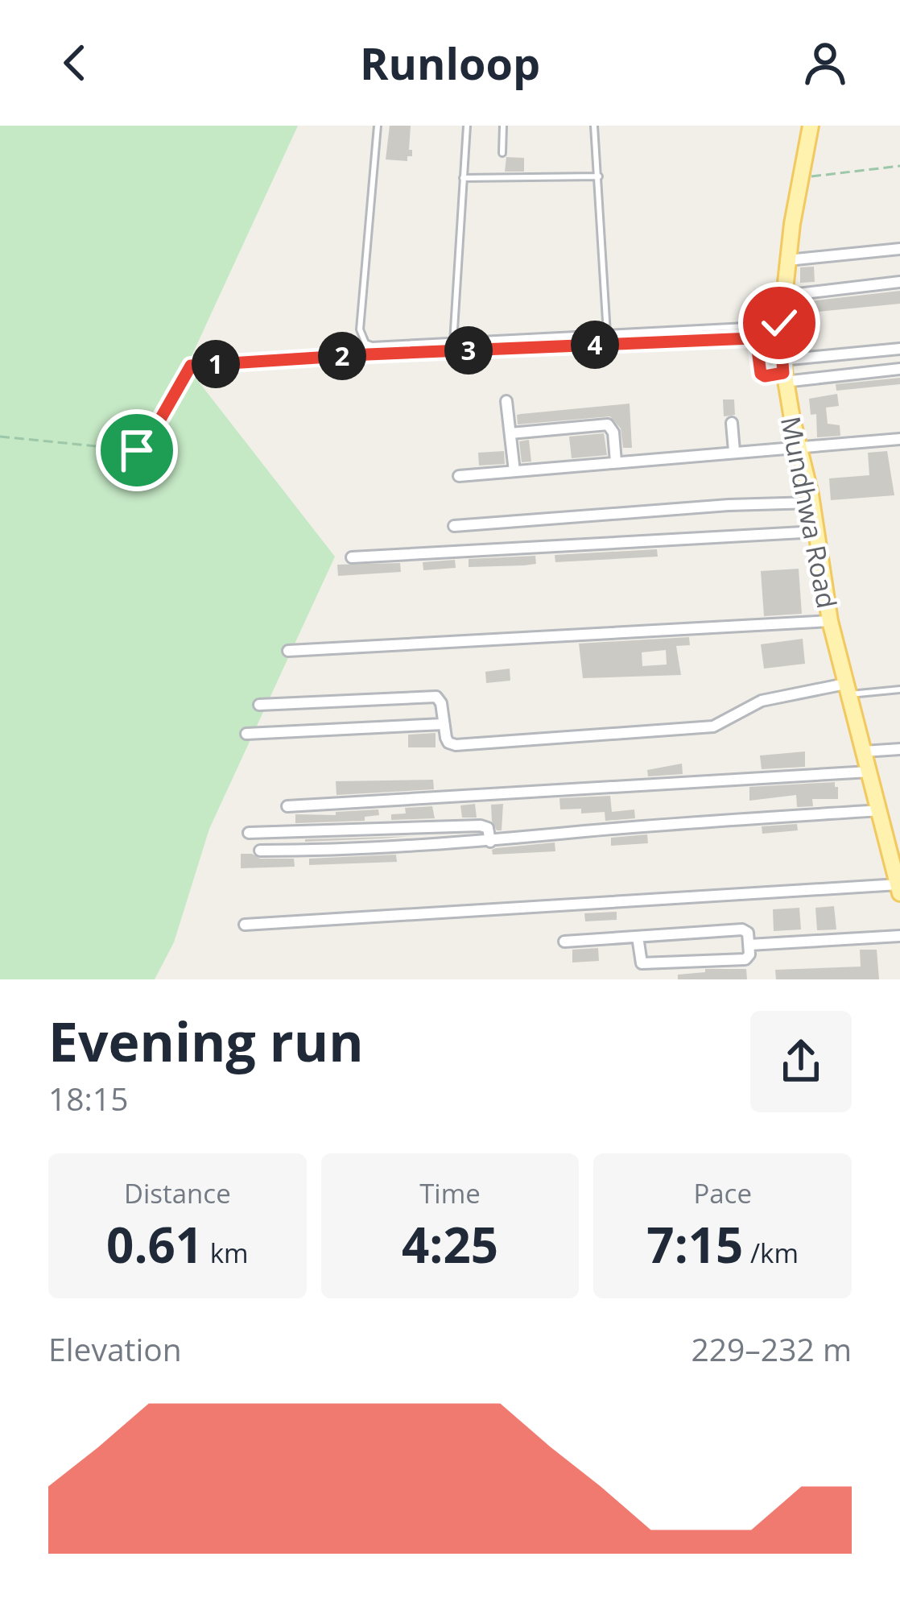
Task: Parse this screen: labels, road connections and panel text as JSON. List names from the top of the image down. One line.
{"streets":{"main road":["Mundhwa Road"]},"page":{"header":"Runloop","pins":["4","3","2","1"],"heading":["Evening run","18:15"],"stats":[["Distance","0.61 km"],["Time","4:25"],["Pace","7:15 /km"]],"chart":["Elevation","229–232 m"]}}
